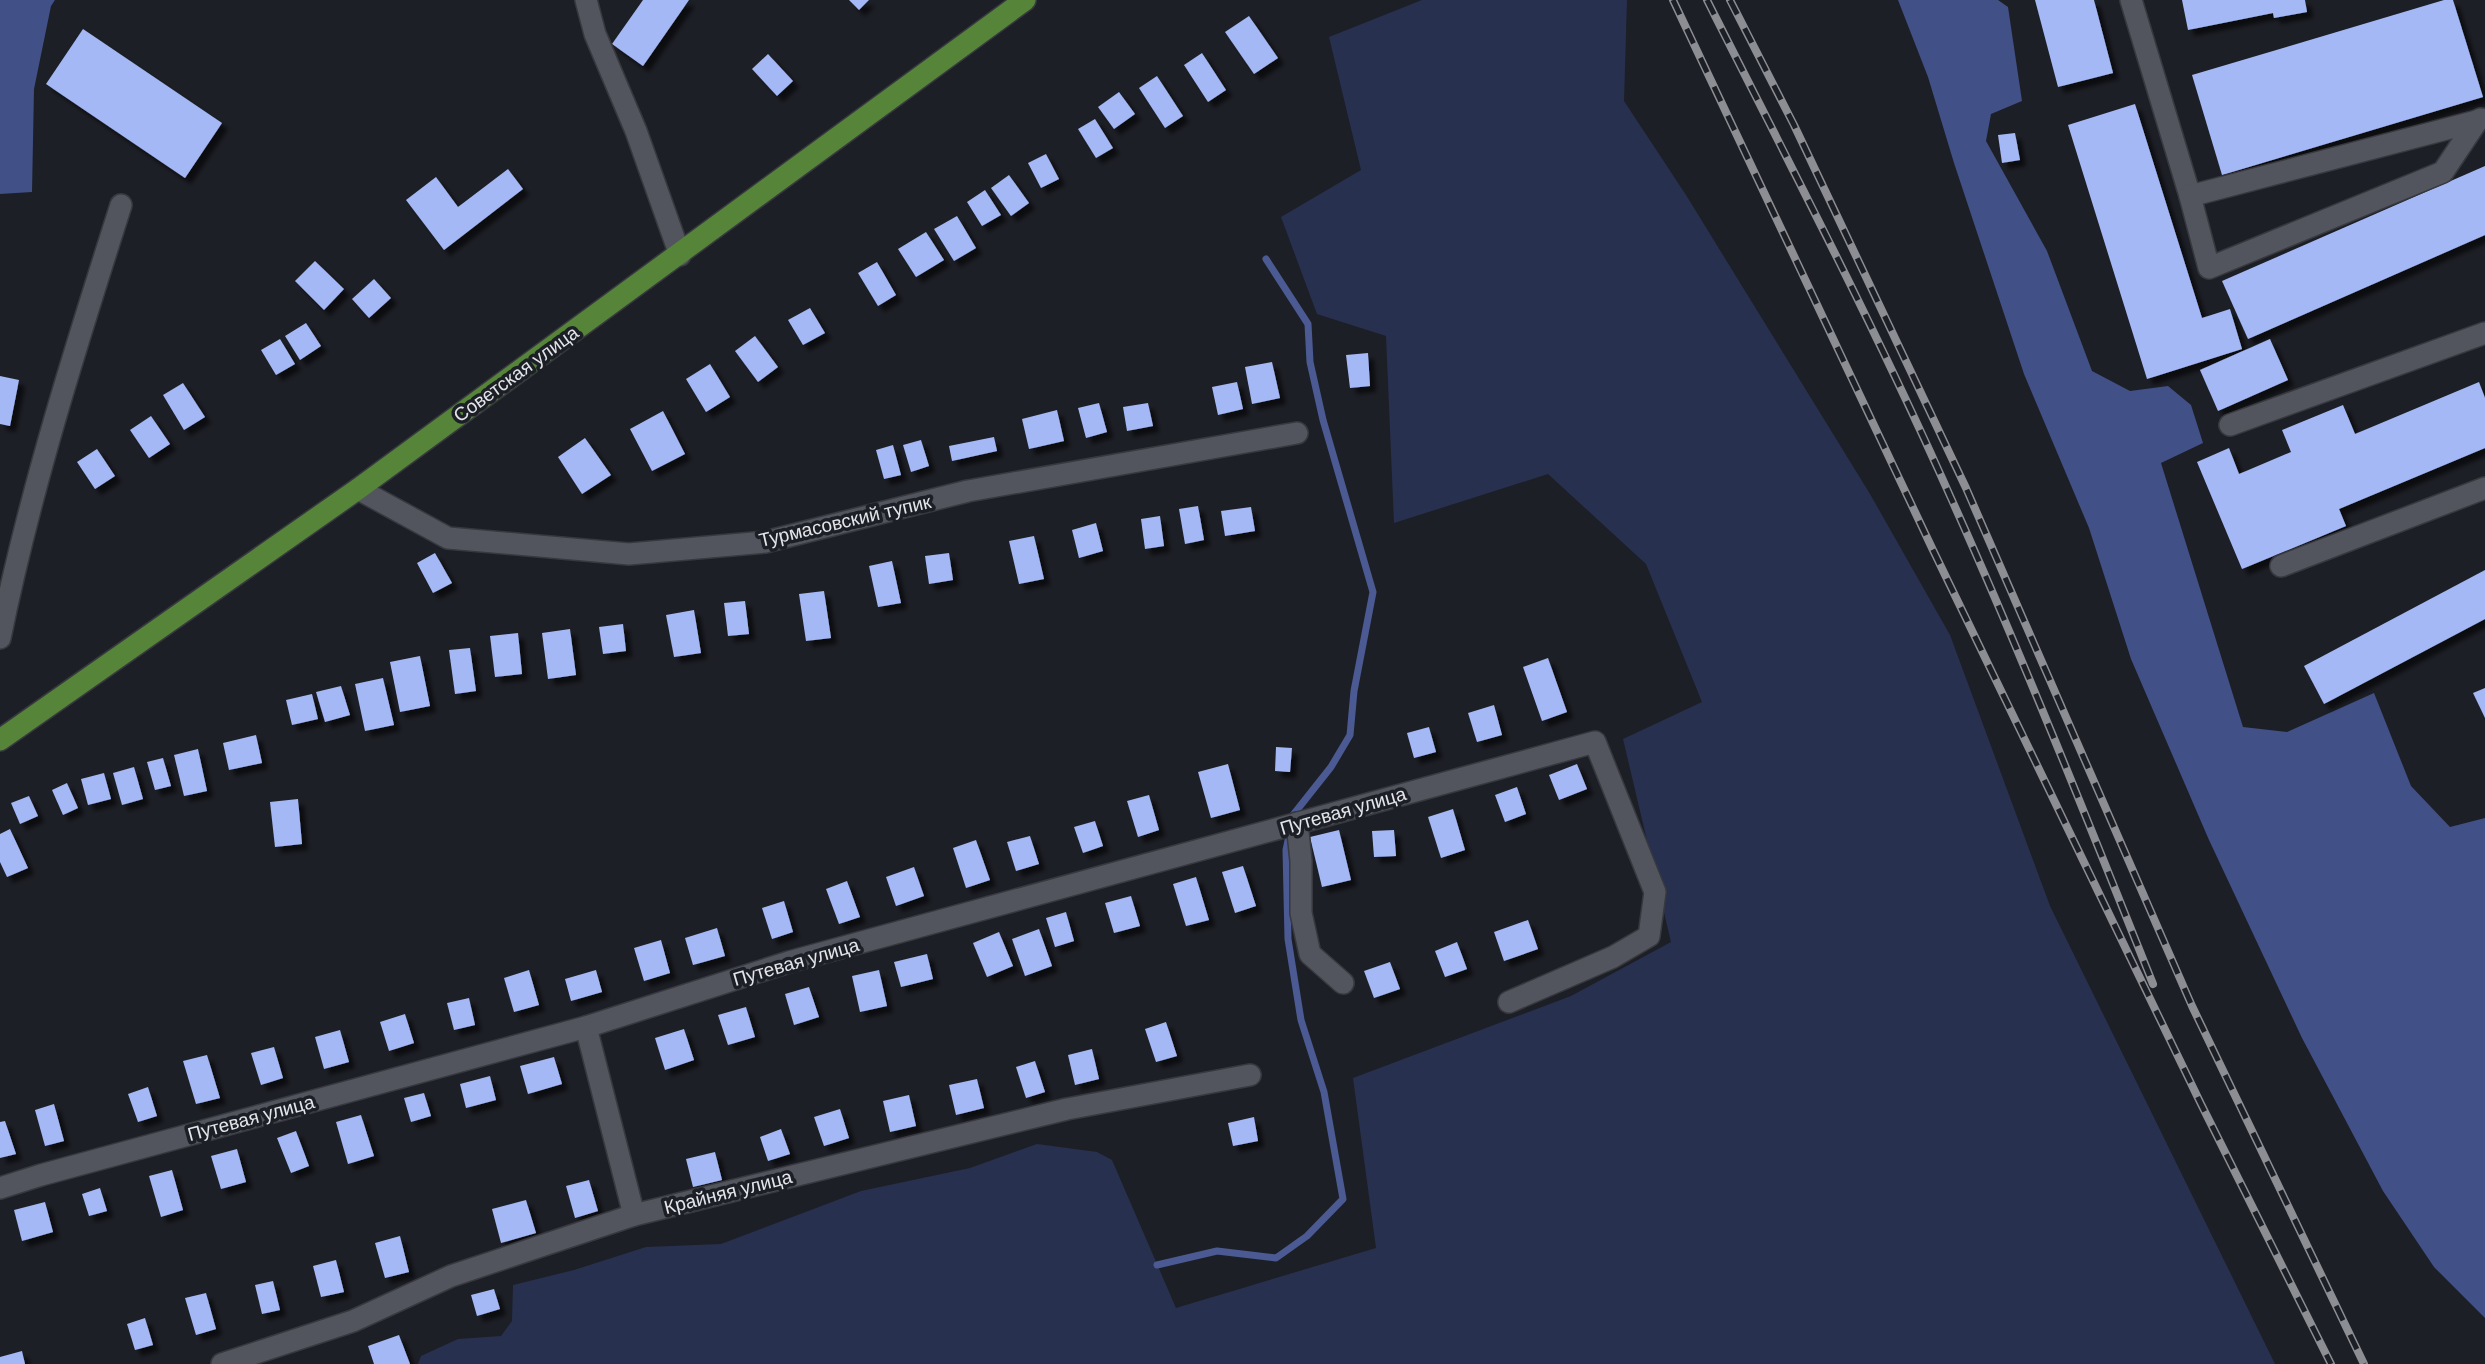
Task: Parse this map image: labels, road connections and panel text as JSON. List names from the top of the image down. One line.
{"streets":{"main road":["Советская улица"],"street":["Турмасовский тупик","Путевая улица","Крайняя улица"]},"crossings":[["Советская улица","Турмасовский тупик"]]}
